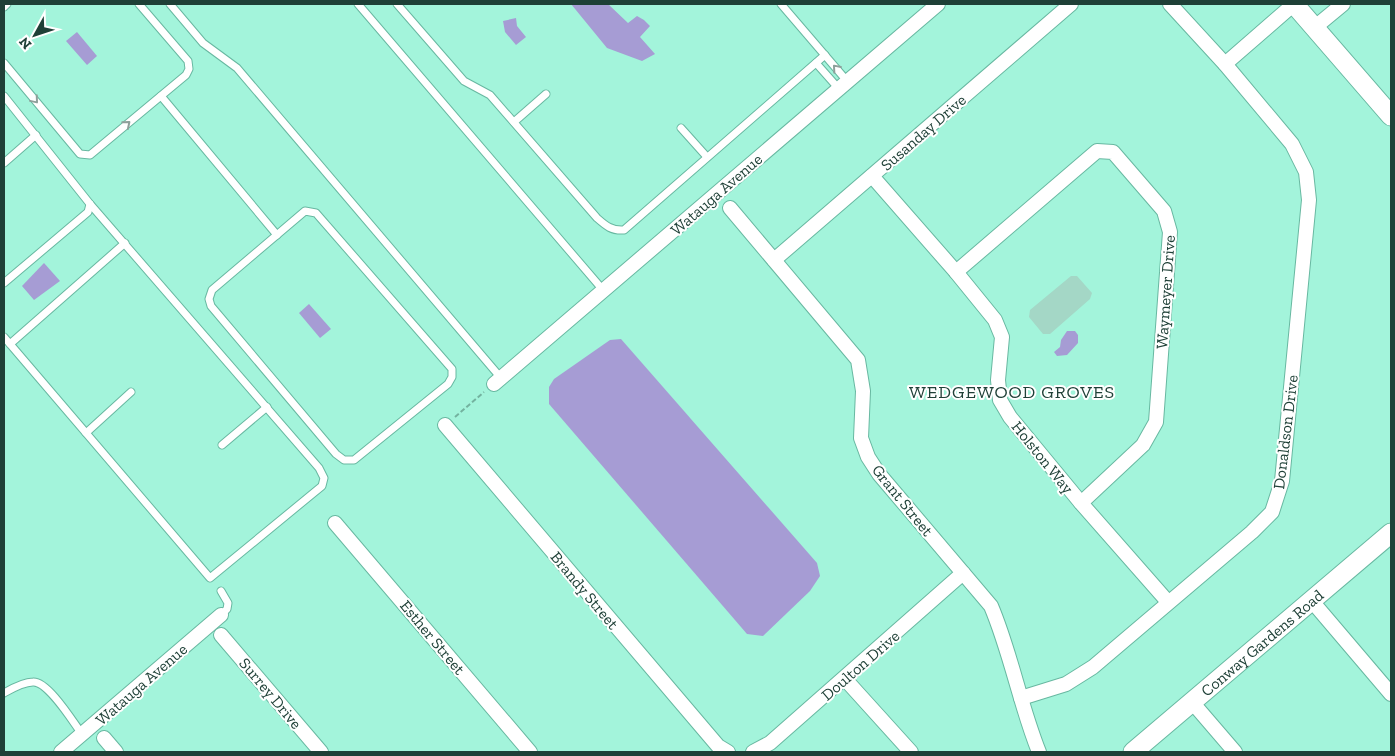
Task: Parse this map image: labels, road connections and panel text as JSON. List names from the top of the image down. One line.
{"streets":{"street":["Susanday Drive","Watauga Avenue","Waymeyer Drive","Donaldson Drive","Holston Way","Grant Street","Brandy Street","Esther Street","Conway Gardens Road","Doulton Drive","Surrey Drive"]},"crossings":[["Susanday Drive","Holston Way"],["Susanday Drive","Grant Street"],["Waymeyer Drive","Holston Way"],["Donaldson Drive","Holston Way"],["Donaldson Drive","Grant Street"],["Grant Street","Doulton Drive"]],"districts":["WEDGEWOOD GROVES"],"north":"bottom left"}
